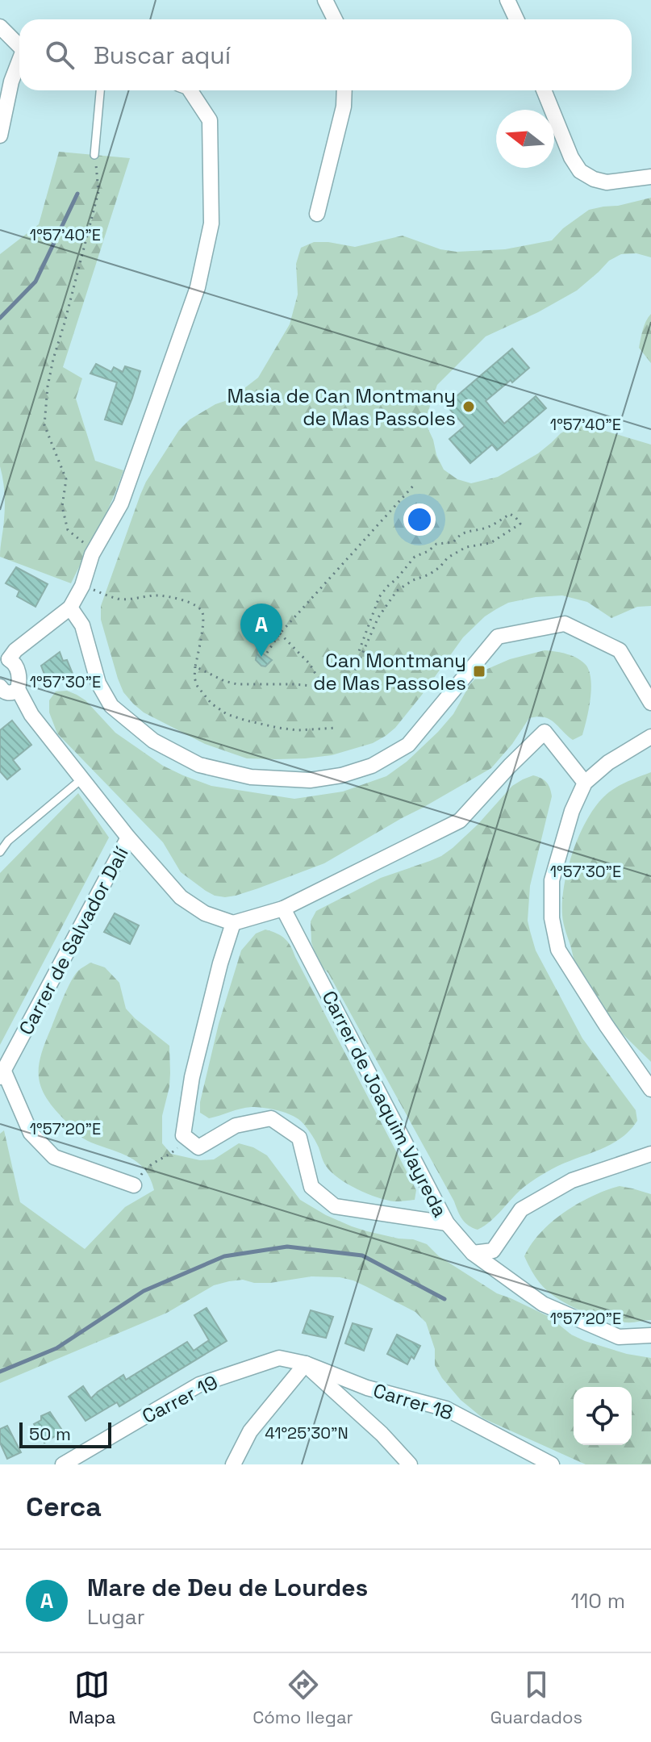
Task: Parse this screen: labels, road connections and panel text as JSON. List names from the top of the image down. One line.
{"streets":{"street":["Carrer de Salvador Dalí","Carrer de Joaquim Vayreda","Carrer 19","Carrer 18"]},"crossings":[["Carrer 19","Carrer 18"]],"places":{"other":["Masia de Can Montmany de Mas Passoles"],"transit":["Can Montmany de Mas Passoles"]},"scale_bar":"50 m","north":"left","page":{"search":"Buscar aquí","pins":"A","scale":"50 m","heading":"Cerca","list":[{"mark":"A","name":"Mare de Deu de Lourdes","note":"Lugar","value":"110 m"}],"nav":["Mapa","Cómo llegar","Guardados"]},"coordinates":["1°57'40\"E","1°57'30\"E","1°57'20\"E","41°25'30\"N"]}
